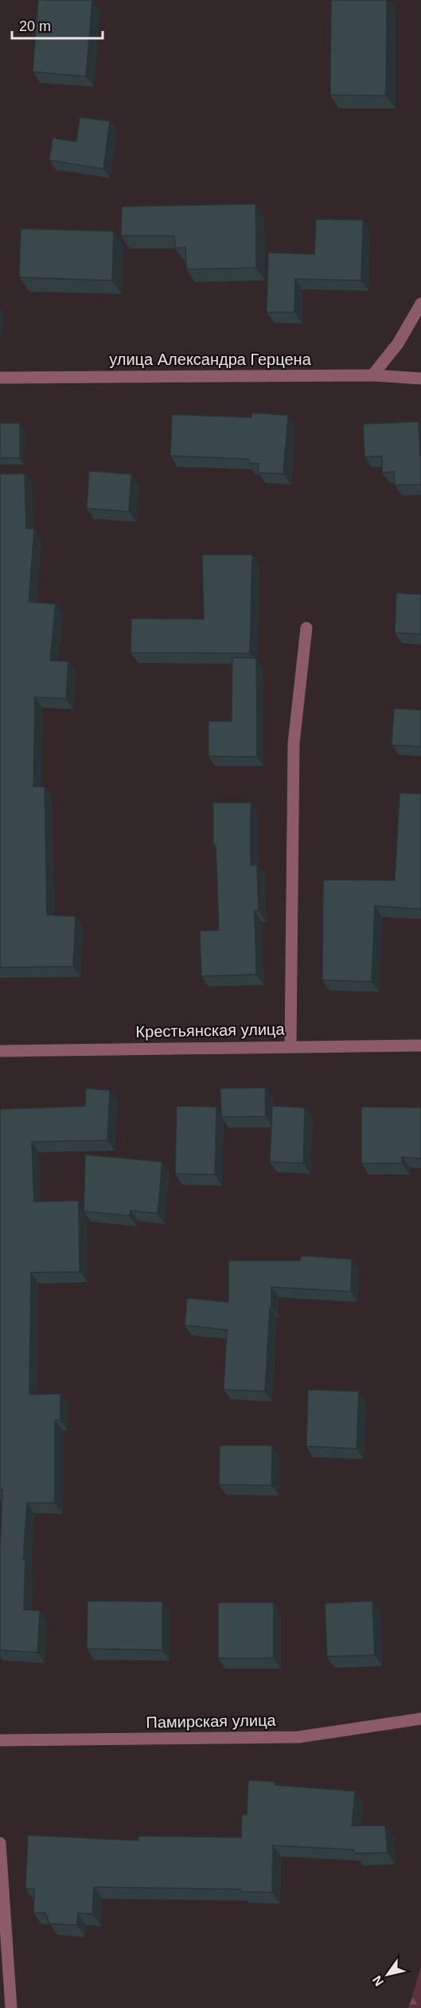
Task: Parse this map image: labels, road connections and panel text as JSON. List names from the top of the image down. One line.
{"streets":{"street":["улица Александра Герцена","Крестьянская улица","Памирская улица"]},"scale_bar":"20 m","north":"bottom left"}
